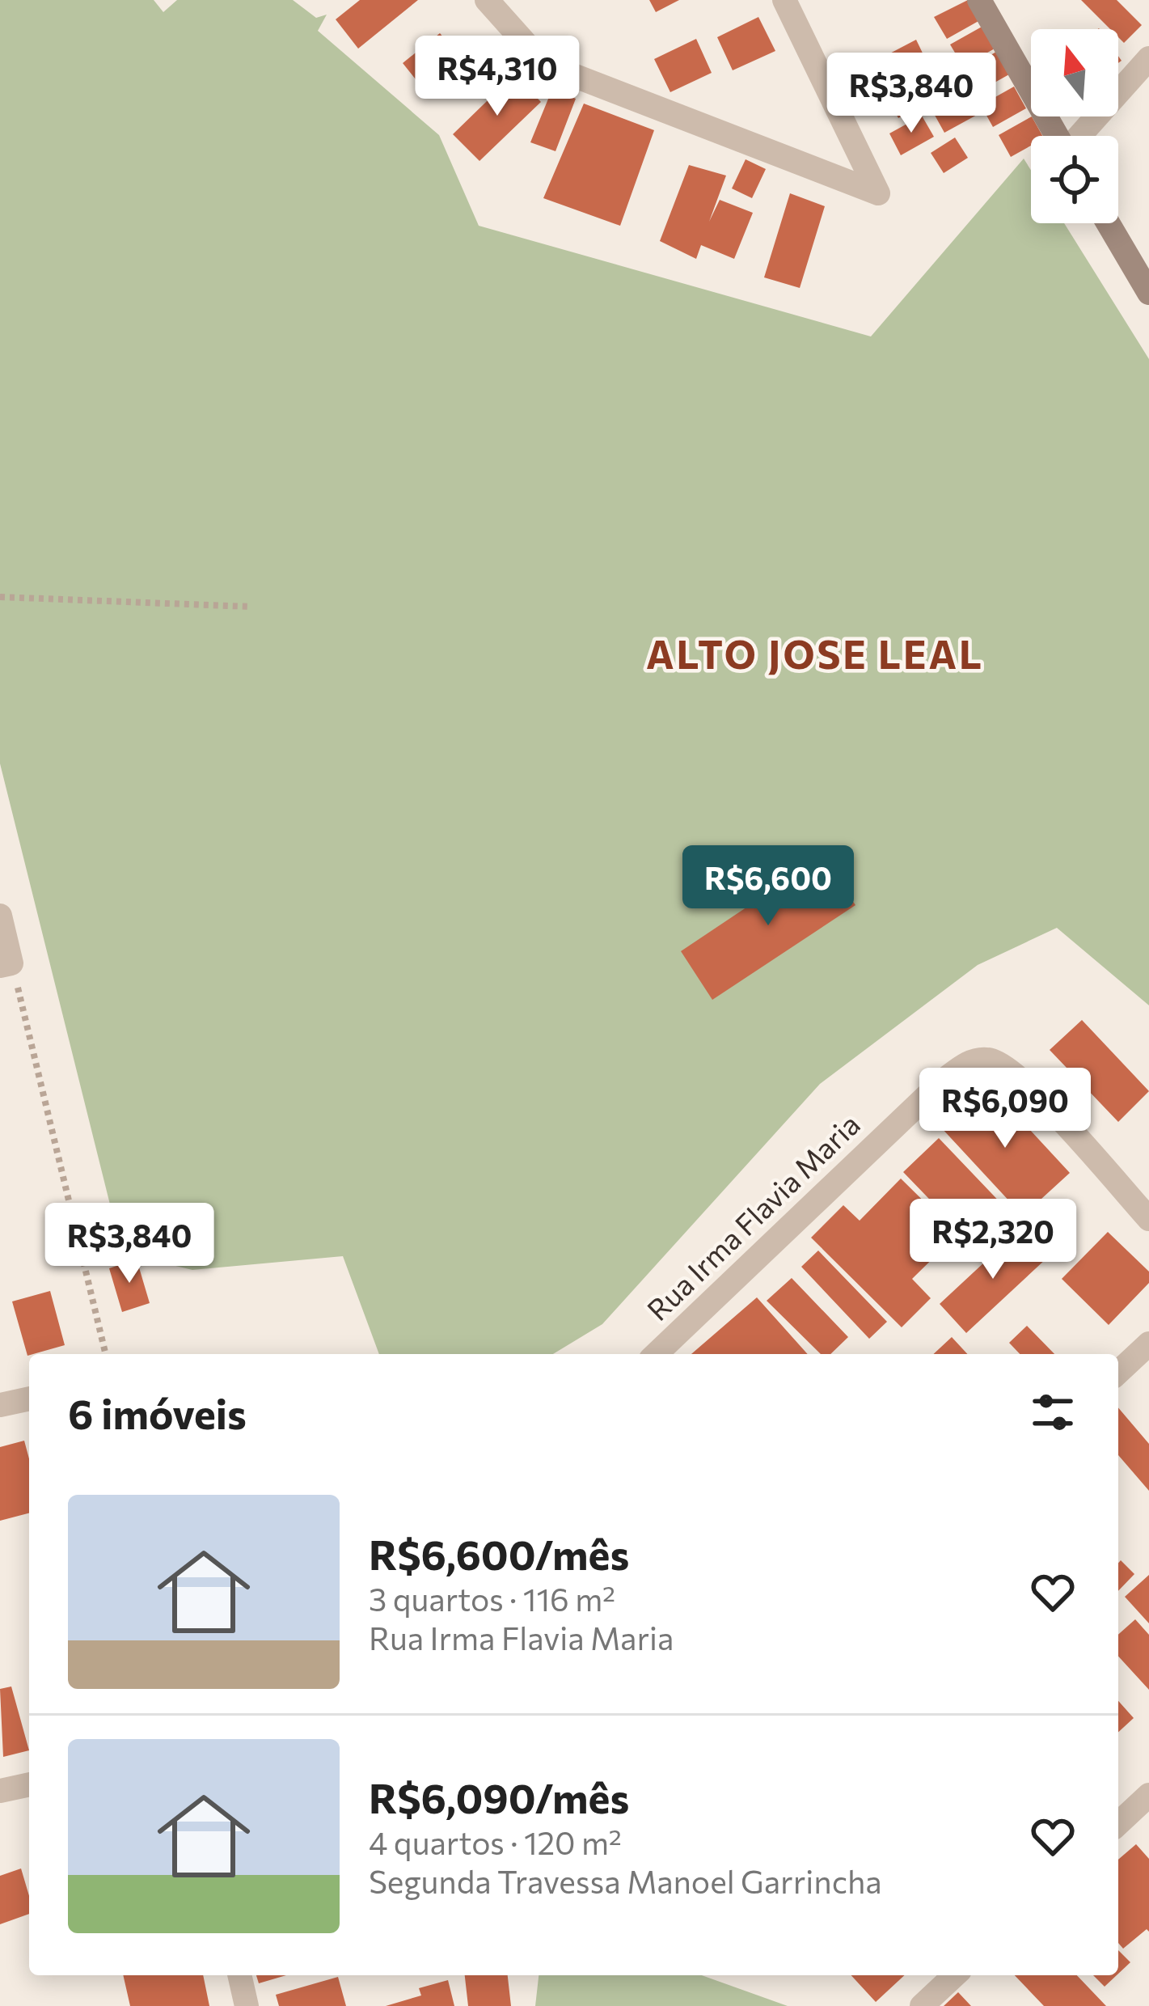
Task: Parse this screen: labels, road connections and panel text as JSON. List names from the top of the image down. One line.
{"streets":{"street":["Rua Irma Flavia Maria"]},"districts":["ALTO JOSE LEAL"],"north":"top","page":{"price":["R$4,310","R$3,840","R$6,600","R$6,090","R$2,320","R$3,840"],"heading":"6 imóveis","list":[{"name":"R$6,600/mês","note":"3 quartos · 116 m² · Rua Irma Flavia Maria"},{"name":"R$6,090/mês","note":"4 quartos · 120 m² · Segunda Travessa Manoel Garrincha"}]}}
